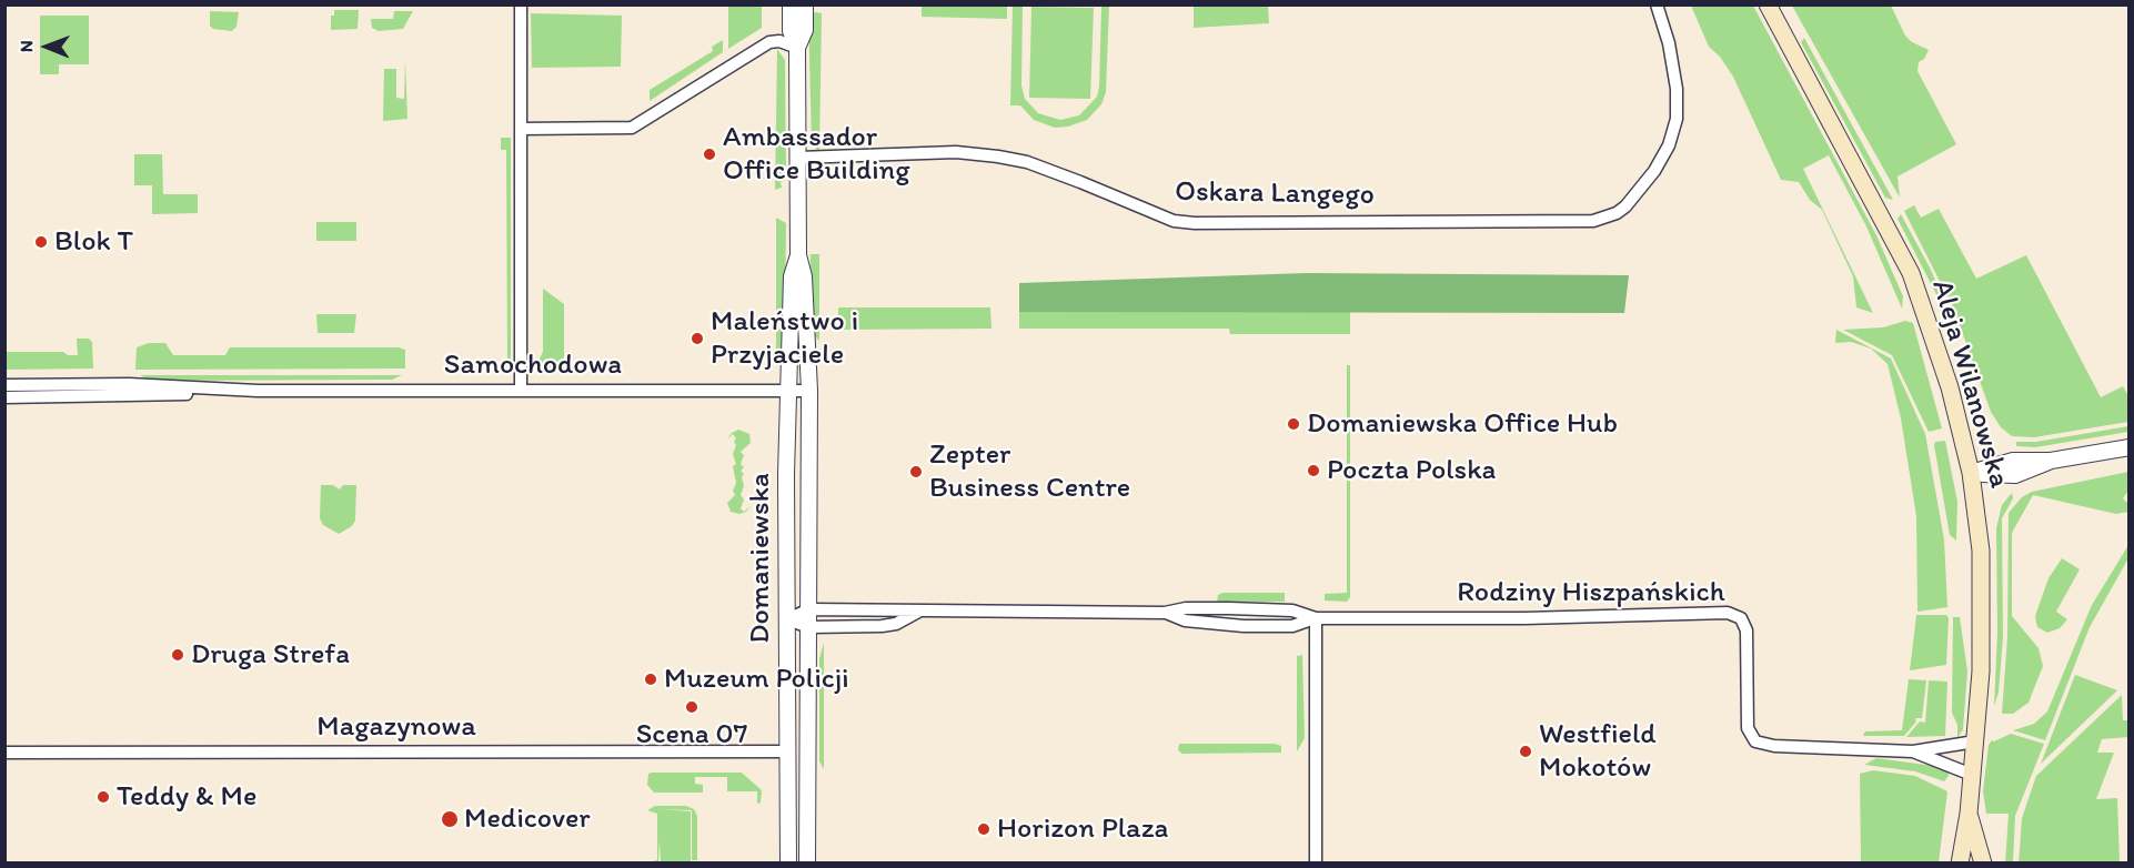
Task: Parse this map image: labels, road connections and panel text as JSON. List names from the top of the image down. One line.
{"streets":{"main road":["Aleja Wilanowska"],"street":["Oskara Langego","Samochodowa","Domaniewska","Rodziny Hiszpańskich","Magazynowa"]},"crossings":[["Oskara Langego","Domaniewska"],["Samochodowa","Domaniewska"],["Aleja Wilanowska","Rodziny Hiszpańskich"],["Domaniewska","Rodziny Hiszpańskich"],["Domaniewska","Magazynowa"]],"places":["Ambassador Office Building","Blok T","Maleństwo i Przyjaciele","Domaniewska Office Hub","Poczta Polska","Zepter Business Centre","Druga Strefa","Muzeum Policji","Scena 07","Westfield Mokotów","Teddy & Me","Medicover","Horizon Plaza"],"north":"left"}
